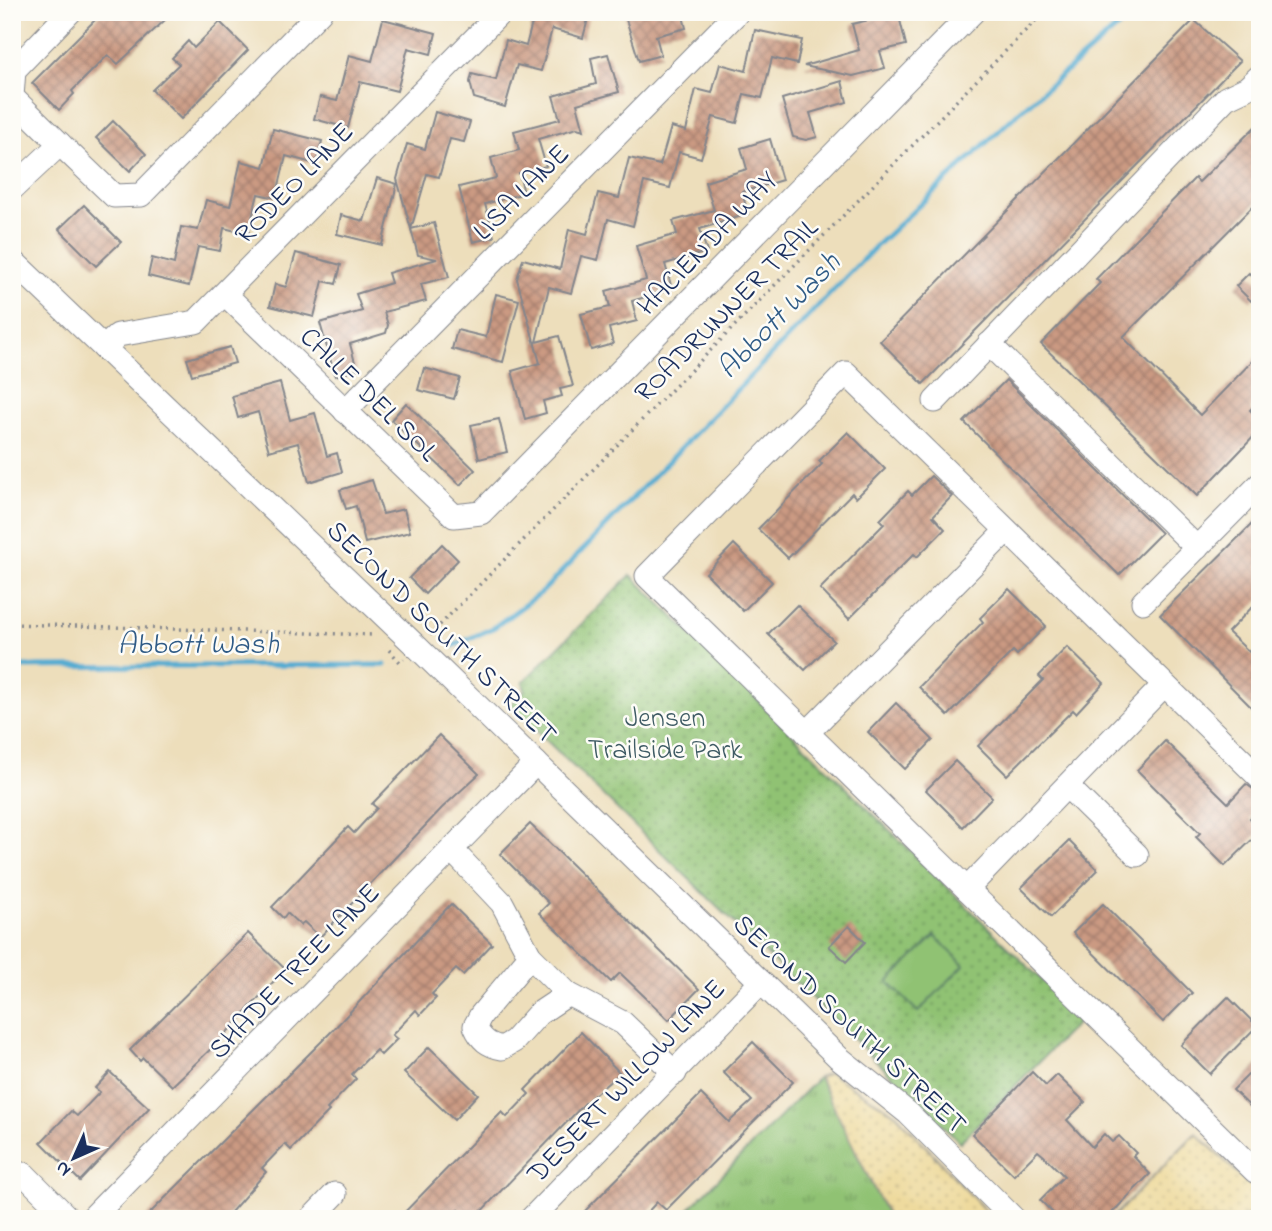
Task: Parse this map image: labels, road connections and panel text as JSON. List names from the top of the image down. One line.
{"streets":{"street":["RODEO LANE","LISA LANE","HACIENDA WAY","CALLE DEL SOL","SECOND SOUTH STREET","SHADE TREE LANE","DESERT WILLOW LANE"],"path":["ROADRUNNER TRAIL"]},"crossings":[["RODEO LANE","CALLE DEL SOL"],["RODEO LANE","SECOND SOUTH STREET"],["LISA LANE","CALLE DEL SOL"],["HACIENDA WAY","CALLE DEL SOL"],["SECOND SOUTH STREET","SHADE TREE LANE"],["SECOND SOUTH STREET","DESERT WILLOW LANE"]],"water":["Abbott Wash"],"parks":["Jensen Trailside Park"],"north":"bottom left"}
